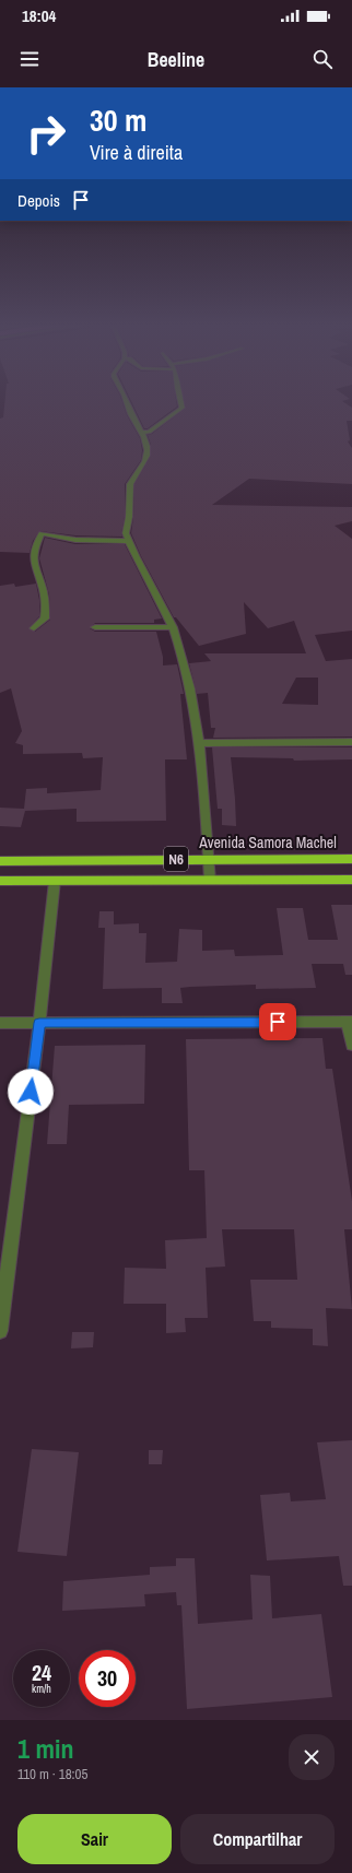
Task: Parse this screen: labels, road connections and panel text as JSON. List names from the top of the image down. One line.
{"streets":{"highway":["Avenida Samora Machel","N6"]},"page":{"status":"18:04","header":"Beeline","turn":["30 m","Vire à direita"],"then":"Depois","speed":"24 km/h","limit":"30","heading":["1 min","110 m · 18:05"],"buttons":["Sair","Compartilhar"]}}
